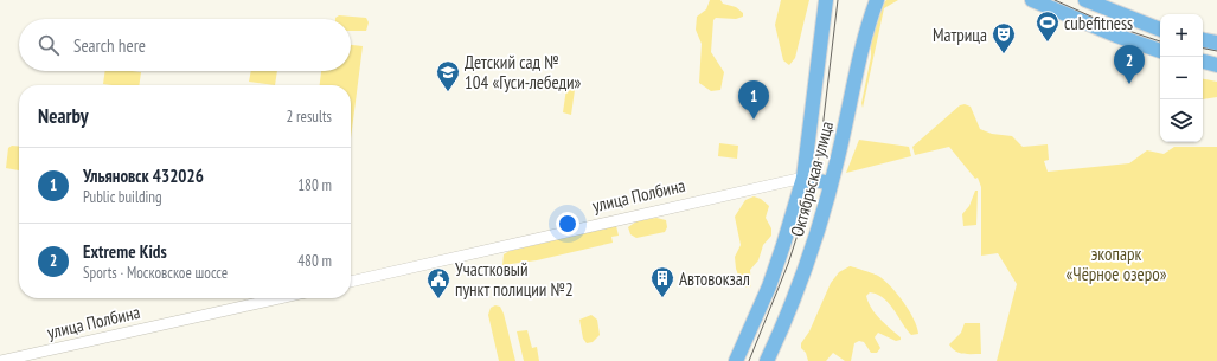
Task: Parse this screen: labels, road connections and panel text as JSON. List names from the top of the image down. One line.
{"streets":{"main road":["Октябрьская улица","улица Полбина"]},"crossings":[["Октябрьская улица","улица Полбина"]],"parks":["экопарк «Чёрное озеро»"],"places":{"sports":["cubefitness"],"theatre":["Матрица"],"school or university":["Детский сад № 104 «Гуси-лебеди»"],"building":["Автовокзал"],"public building":["Участковый пункт полиции №2"]},"page":{"map_buttons":["+","−"],"search":"Search here","pins":["2","1"],"heading":["Nearby","2 results"],"list":[{"mark":"1","name":"Ульяновск 432026","note":"Public building","value":"180 m"},{"mark":"2","name":"Extreme Kids","note":"Sports · Московское шоссе","value":"480 m"}]}}
